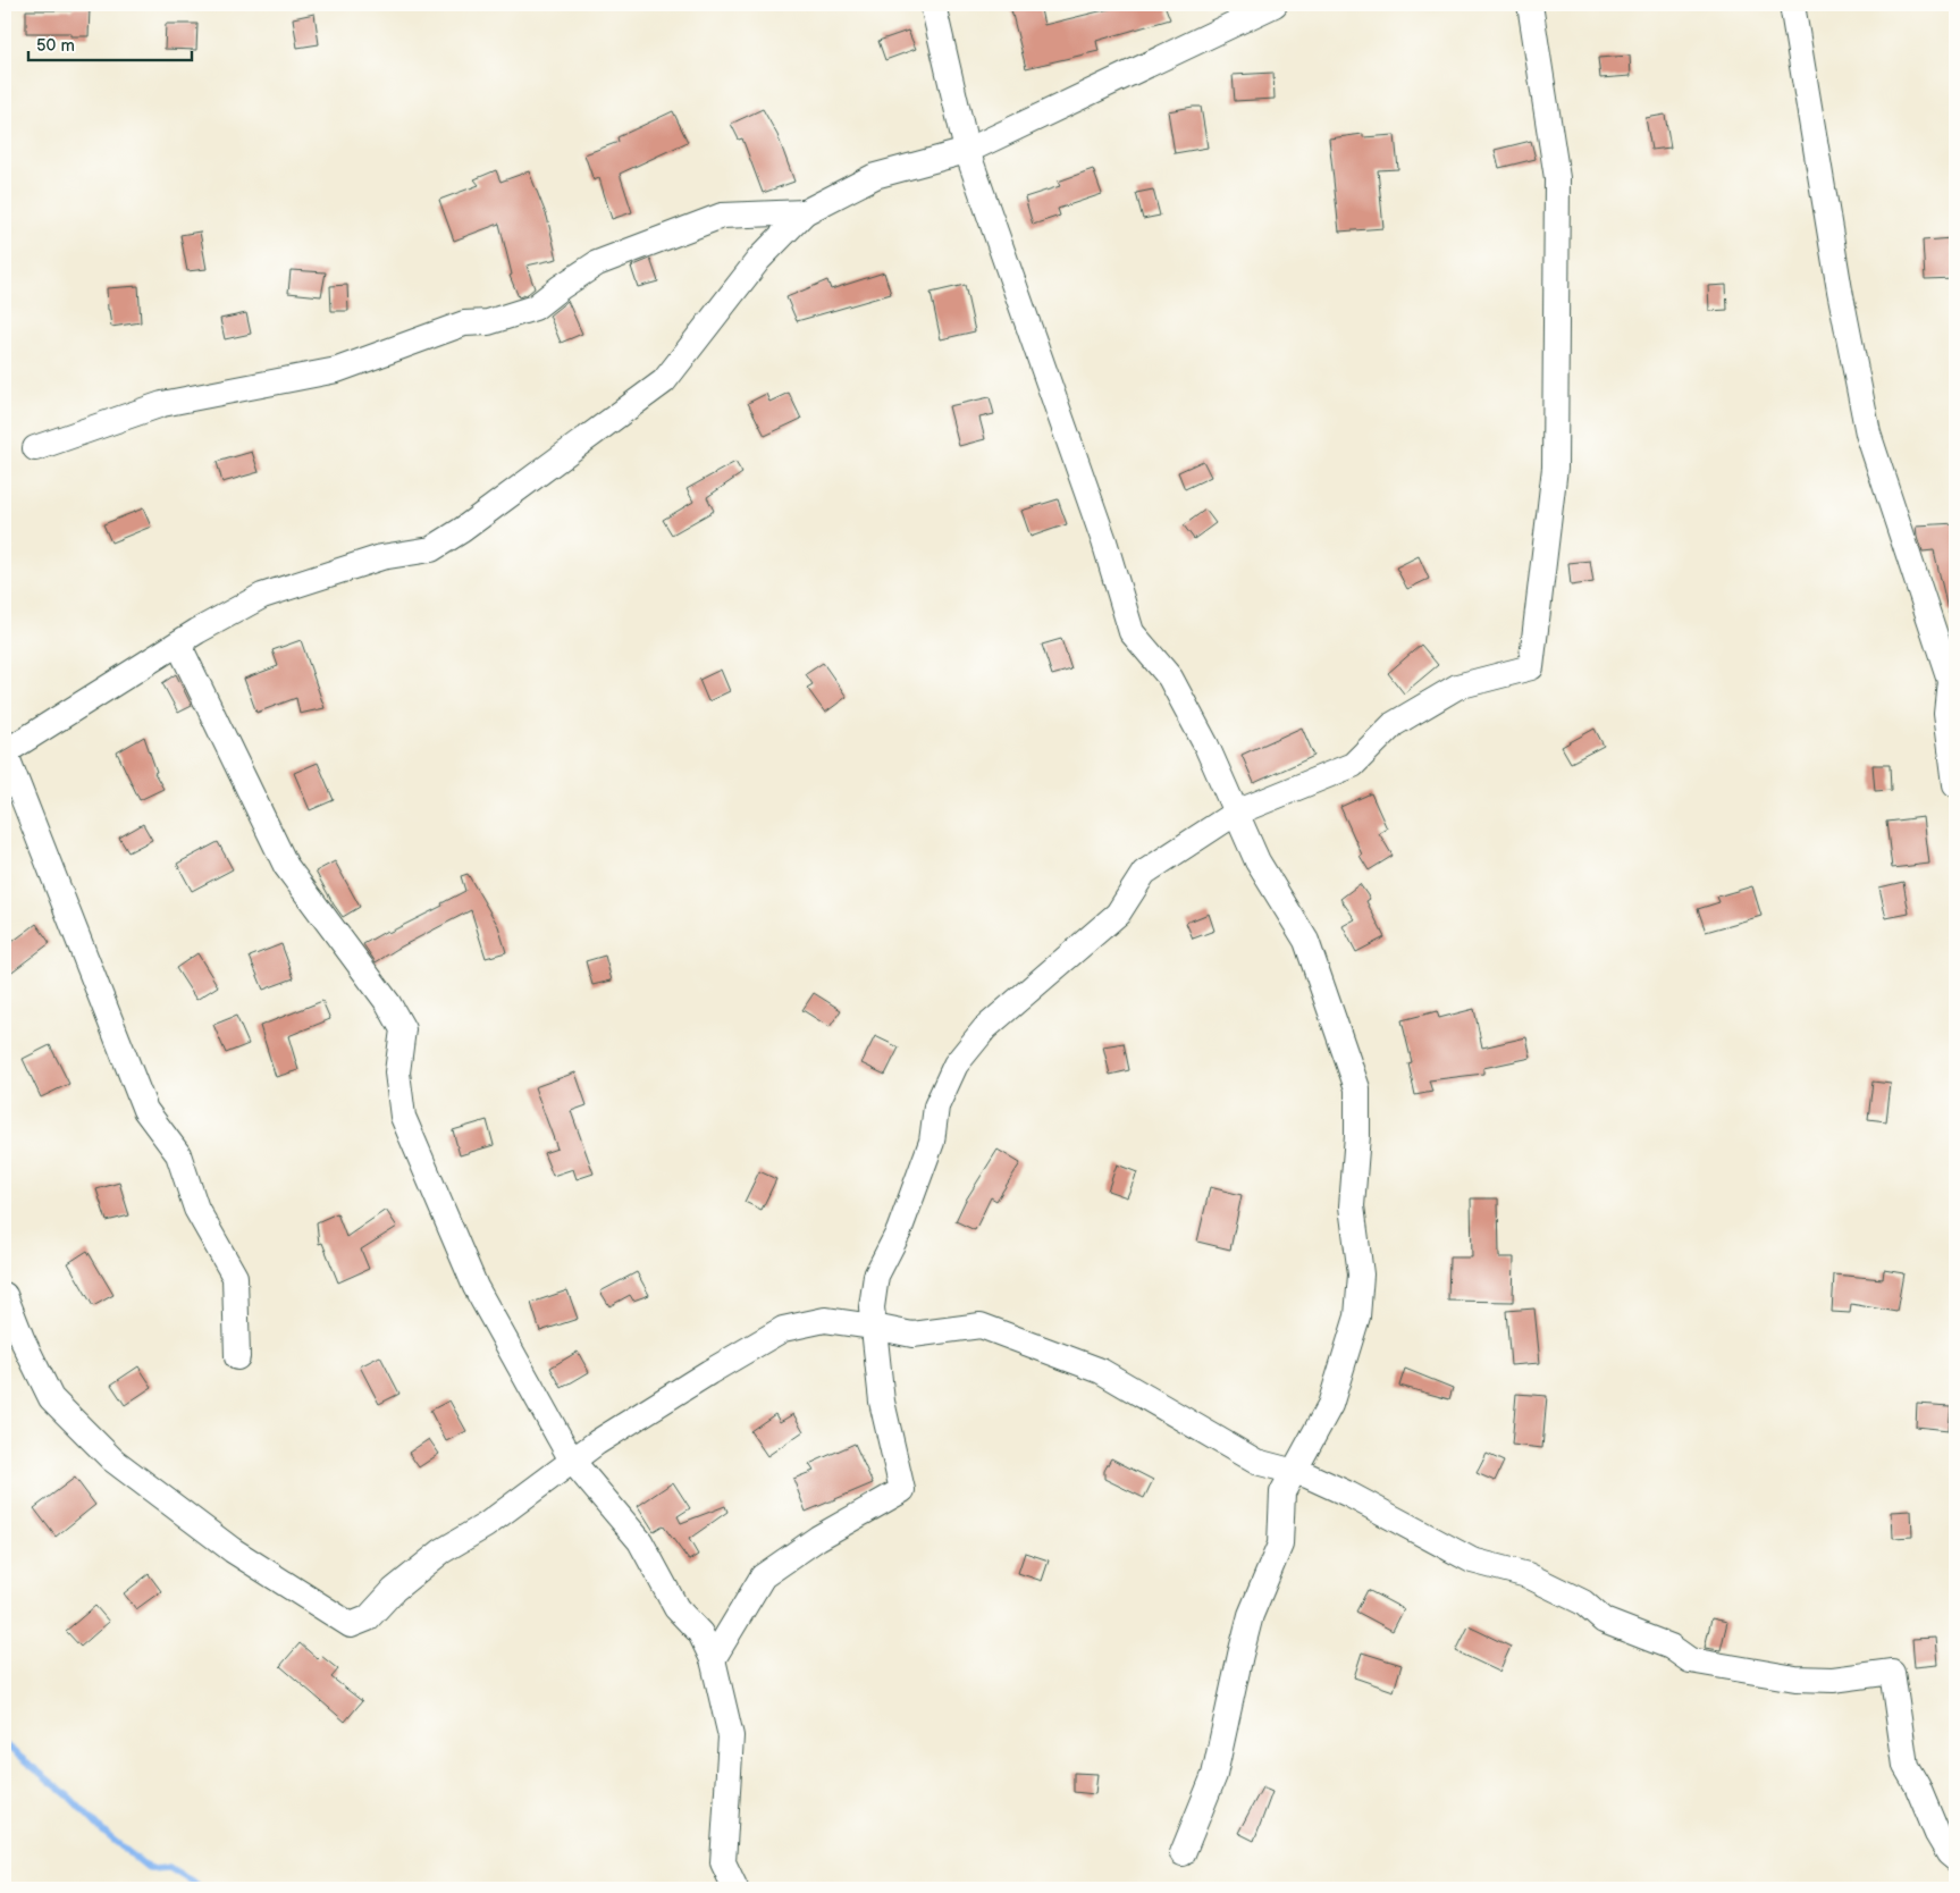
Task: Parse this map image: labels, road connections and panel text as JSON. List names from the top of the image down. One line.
{"scale_bar":"50 m"}
